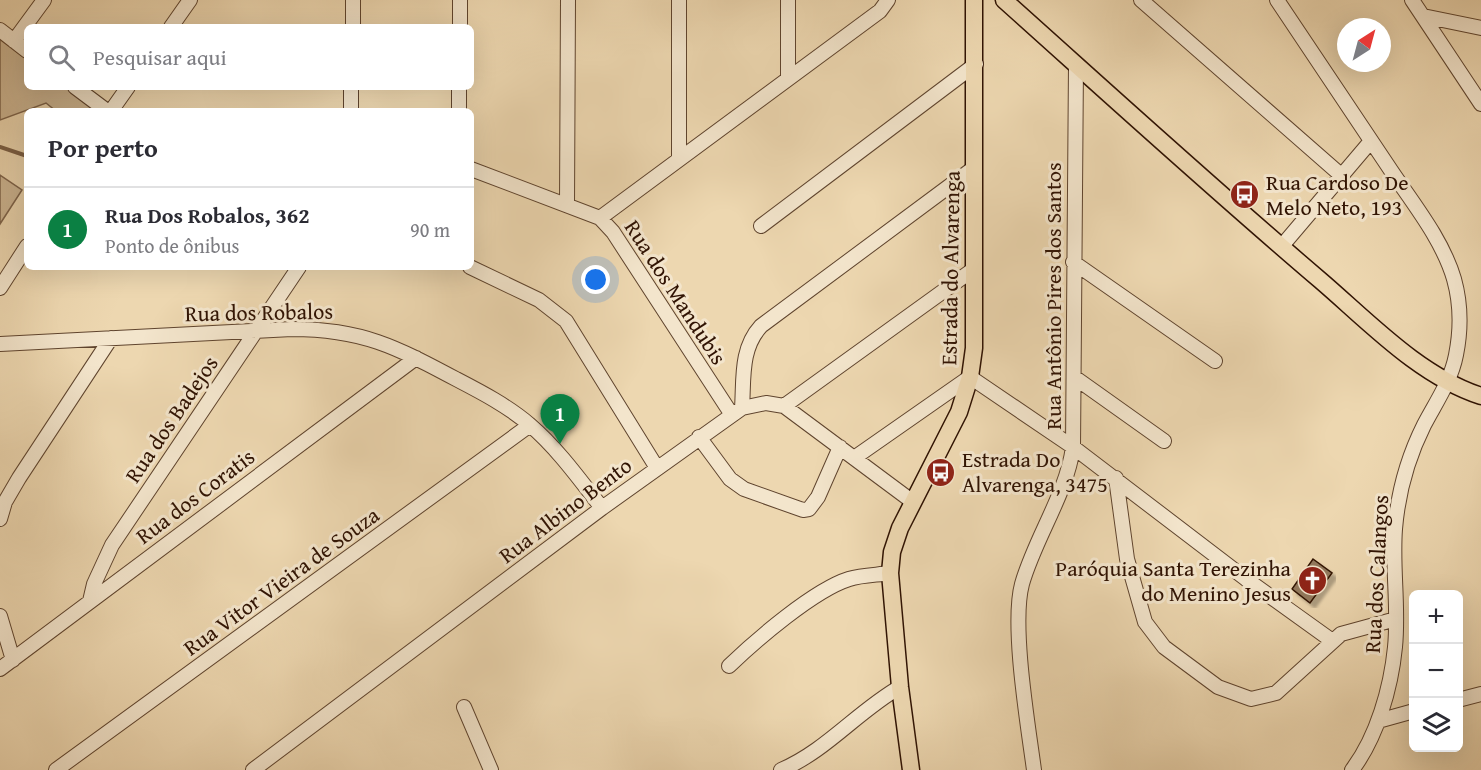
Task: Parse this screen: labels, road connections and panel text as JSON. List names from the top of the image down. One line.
{"streets":{"main road":["Estrada do Alvarenga"],"street":["Rua dos Mandubis","Rua Antônio Pires dos Santos","Rua dos Robalos","Rua dos Badejos","Rua dos Coratis","Rua Albino Bento","Rua dos Calangos","Rua Vitor Vieira de Souza"]},"crossings":[["Rua dos Mandubis","Rua Albino Bento"],["Rua dos Robalos","Rua dos Badejos"],["Rua dos Robalos","Rua dos Coratis"],["Rua dos Robalos","Rua Albino Bento"],["Rua dos Robalos","Rua Vitor Vieira de Souza"],["Rua dos Badejos","Rua dos Coratis"]],"places":{"bus stop":["Rua Cardoso De Melo Neto, 193","Estrada Do Alvarenga, 3475"],"church":["Paróquia Santa Terezinha do Menino Jesus"]},"north":"top right","page":{"search":"Pesquisar aqui","heading":"Por perto","list":[{"mark":"1","name":"Rua Dos Robalos, 362","note":"Ponto de ônibus","value":"90 m"}],"pins":"1","map_buttons":["+","−"]}}
